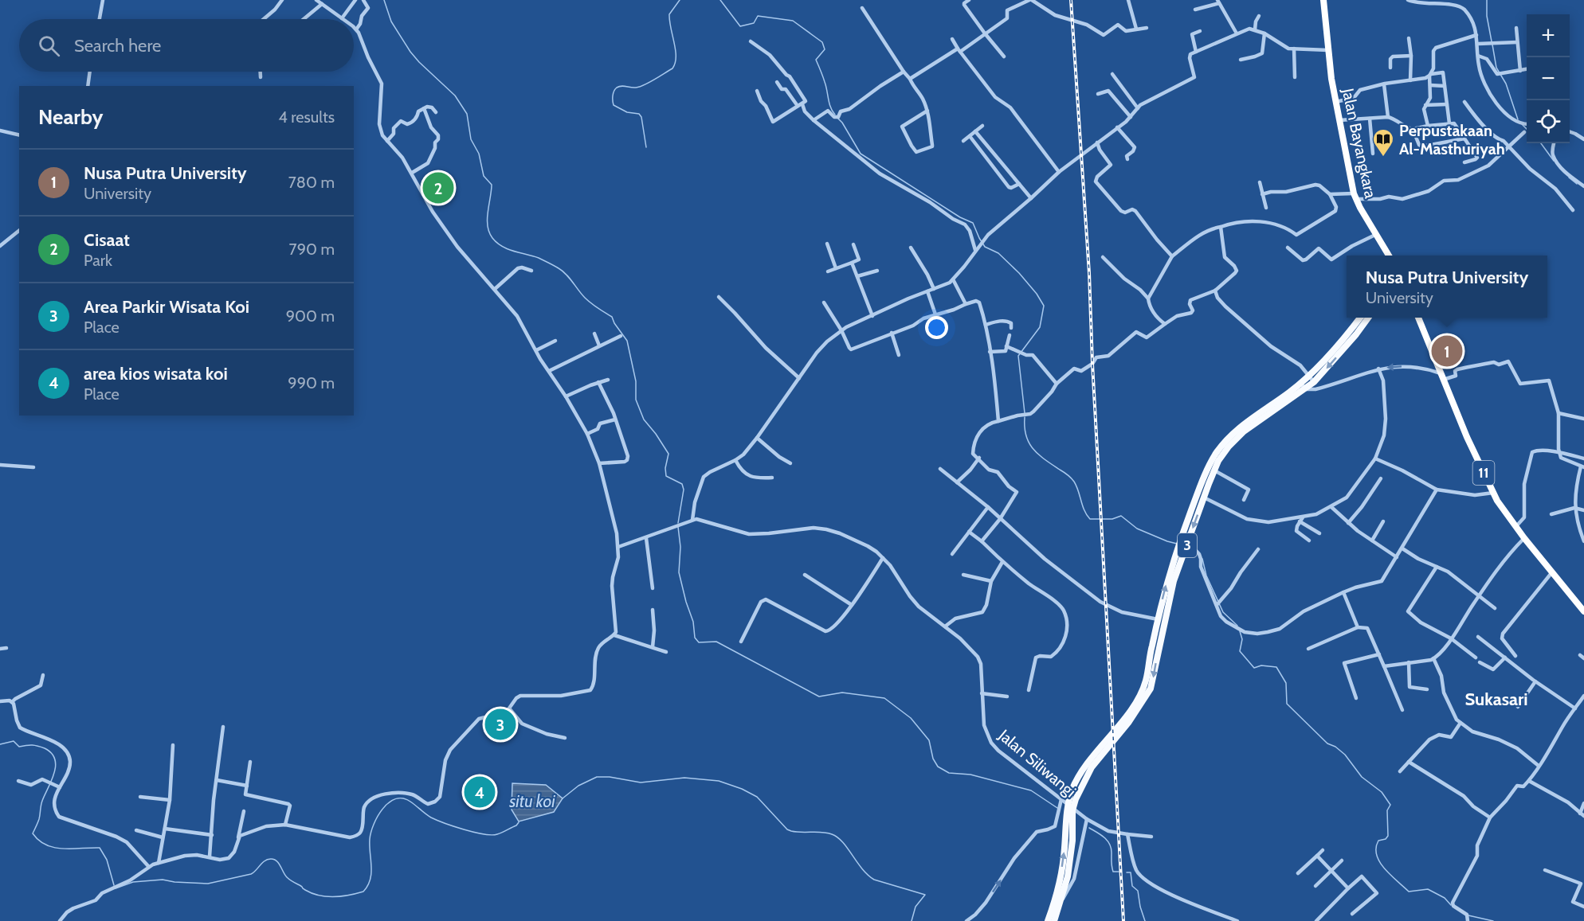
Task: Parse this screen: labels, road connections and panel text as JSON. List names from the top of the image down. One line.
{"streets":{"highway":["Jalan Bayangkara","11"],"main road":["3"],"street":["Jalan Siliwangi"]},"districts":["Sukasari"],"water":["situ koi"],"places":{"library":["Perpustakaan Al-Masthuriyah"]},"page":{"map_buttons":["+","−"],"search":"Search here","heading":["Nearby","4 results"],"list":[{"mark":"1","name":"Nusa Putra University","note":"University","value":"780 m"},{"mark":"2","name":"Cisaat","note":"Park","value":"790 m"},{"mark":"3","name":"Area Parkir Wisata Koi","note":"Place","value":"900 m"},{"mark":"4","name":"area kios wisata koi","note":"Place","value":"990 m"}],"pins":["2","1","3","4"],"popup":["Nusa Putra University","University"]}}
